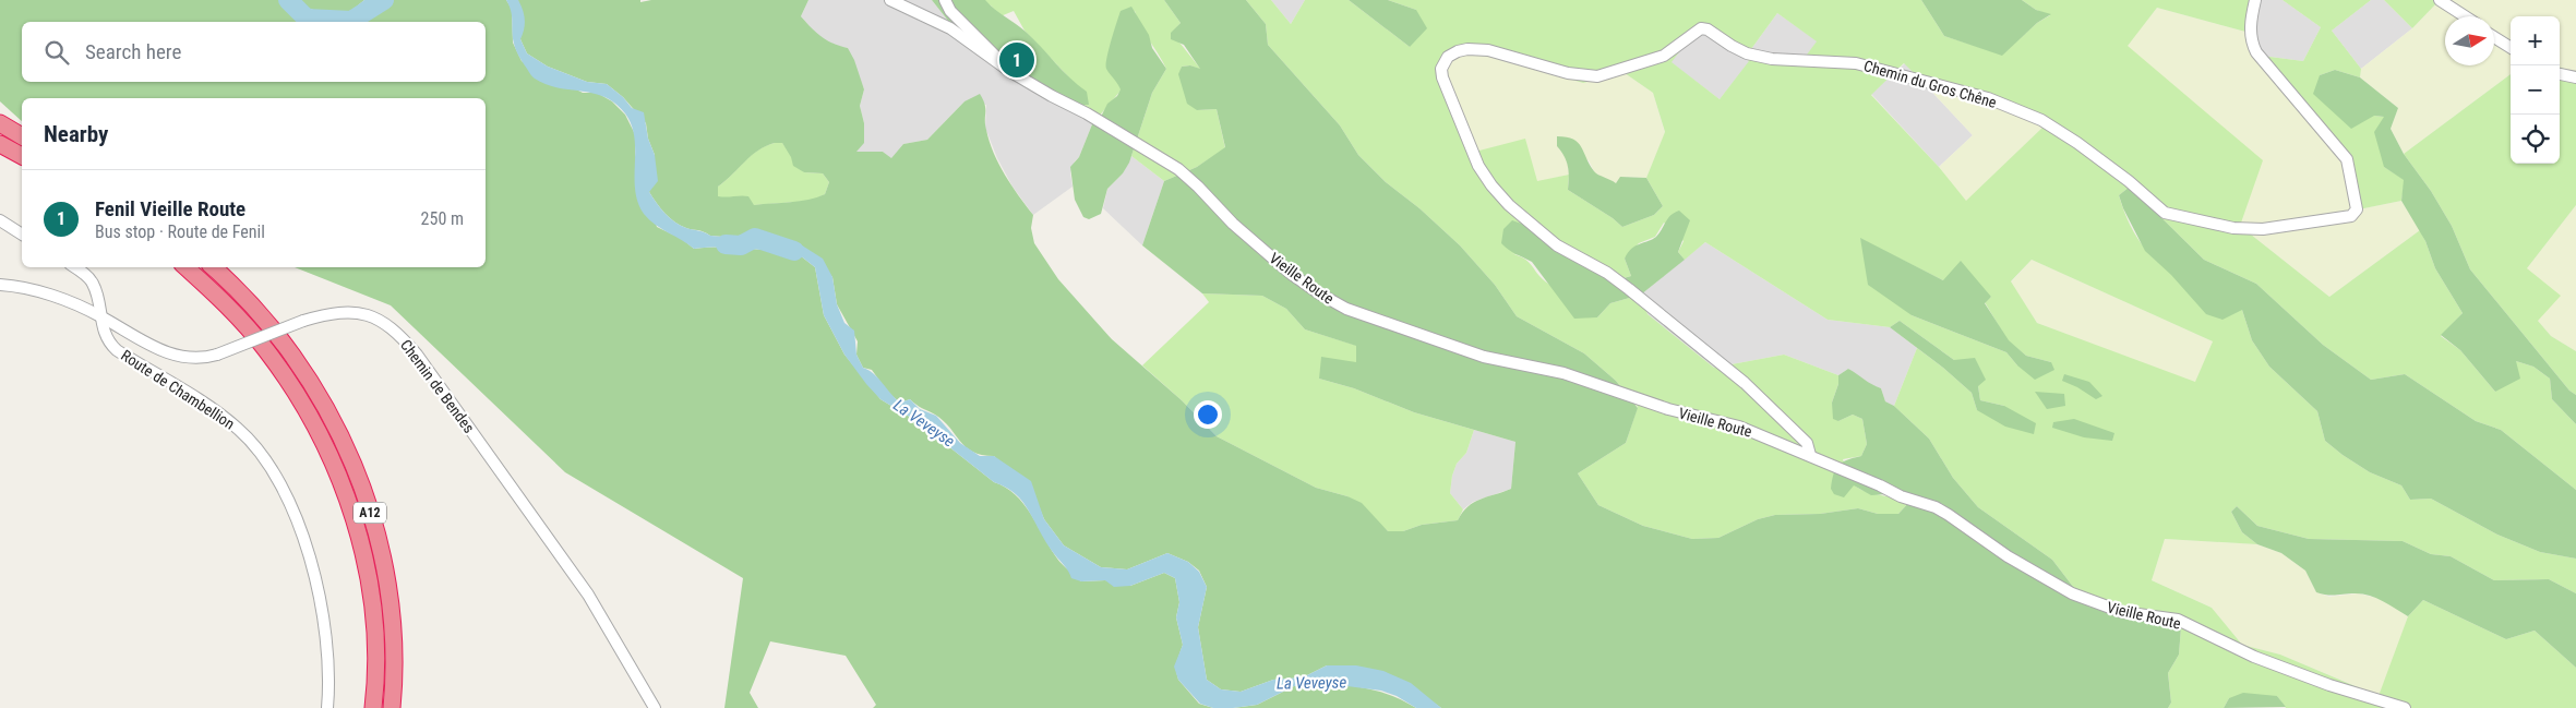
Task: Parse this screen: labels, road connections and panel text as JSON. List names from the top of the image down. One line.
{"streets":{"highway":["A12"],"street":["Chemin du Gros Chêne","Vieille Route","Chemin de Bendes","Route de Chambellion"]},"crossings":[["Chemin du Gros Chêne","Vieille Route"],["Chemin de Bendes","Route de Chambellion"]],"water":["La Veveyse"],"north":"right","page":{"map_buttons":["+","−"],"search":"Search here","pins":"1","heading":"Nearby","list":[{"mark":"1","name":"Fenil Vieille Route","note":"Bus stop · Route de Fenil","value":"250 m"}]}}
